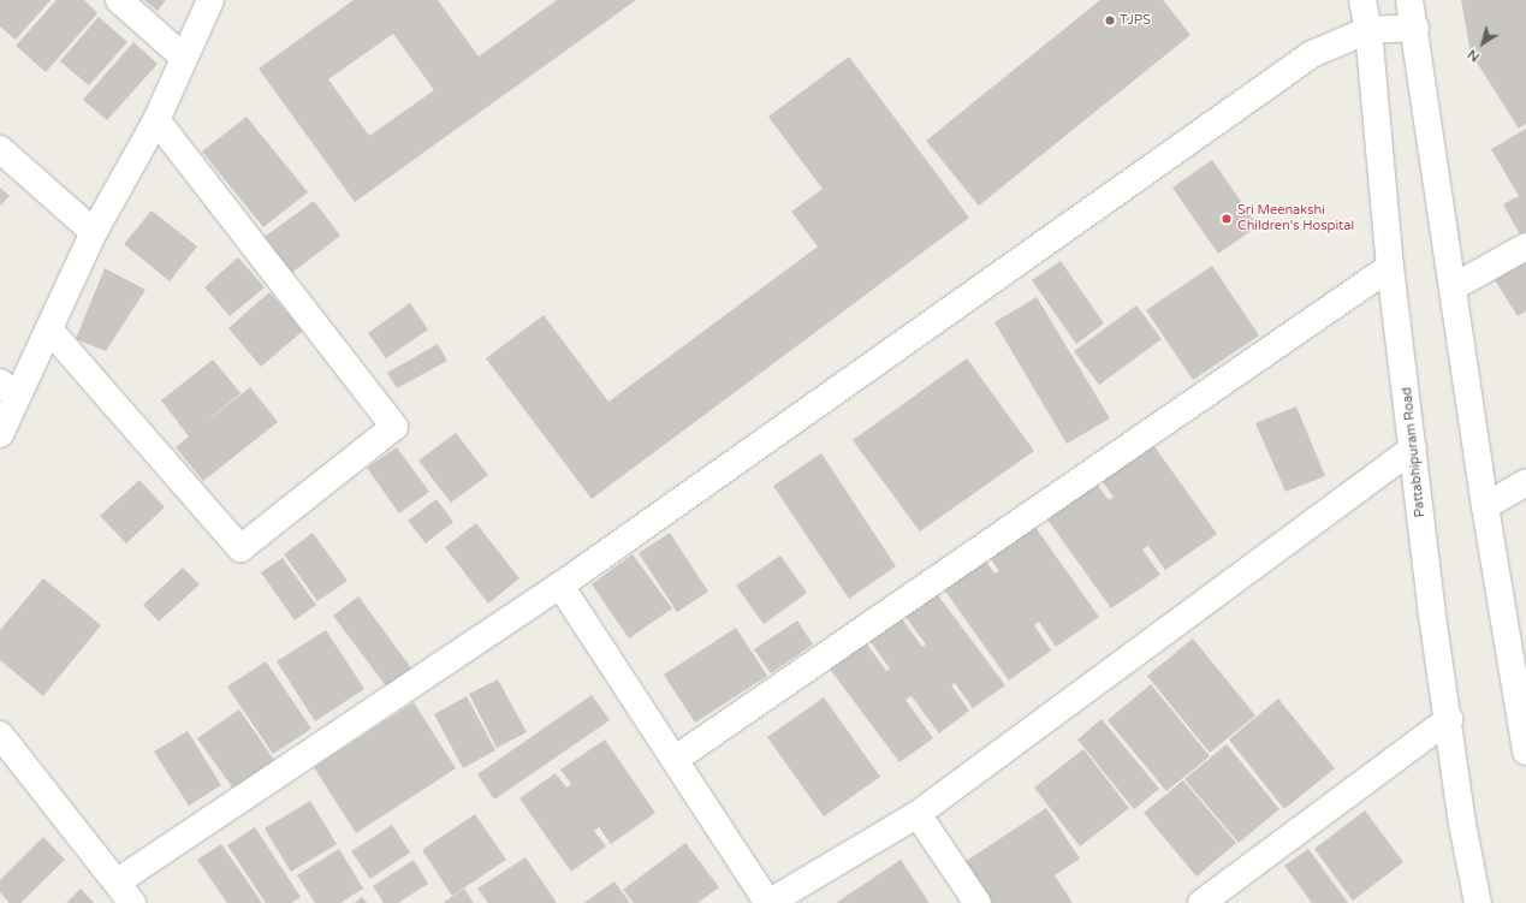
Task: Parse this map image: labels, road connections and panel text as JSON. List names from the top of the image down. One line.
{"streets":{"street":["Pattabhipuram Road"]},"places":["TJPS","Sri Meenakshi Children's Hospital"],"north":"bottom left"}
